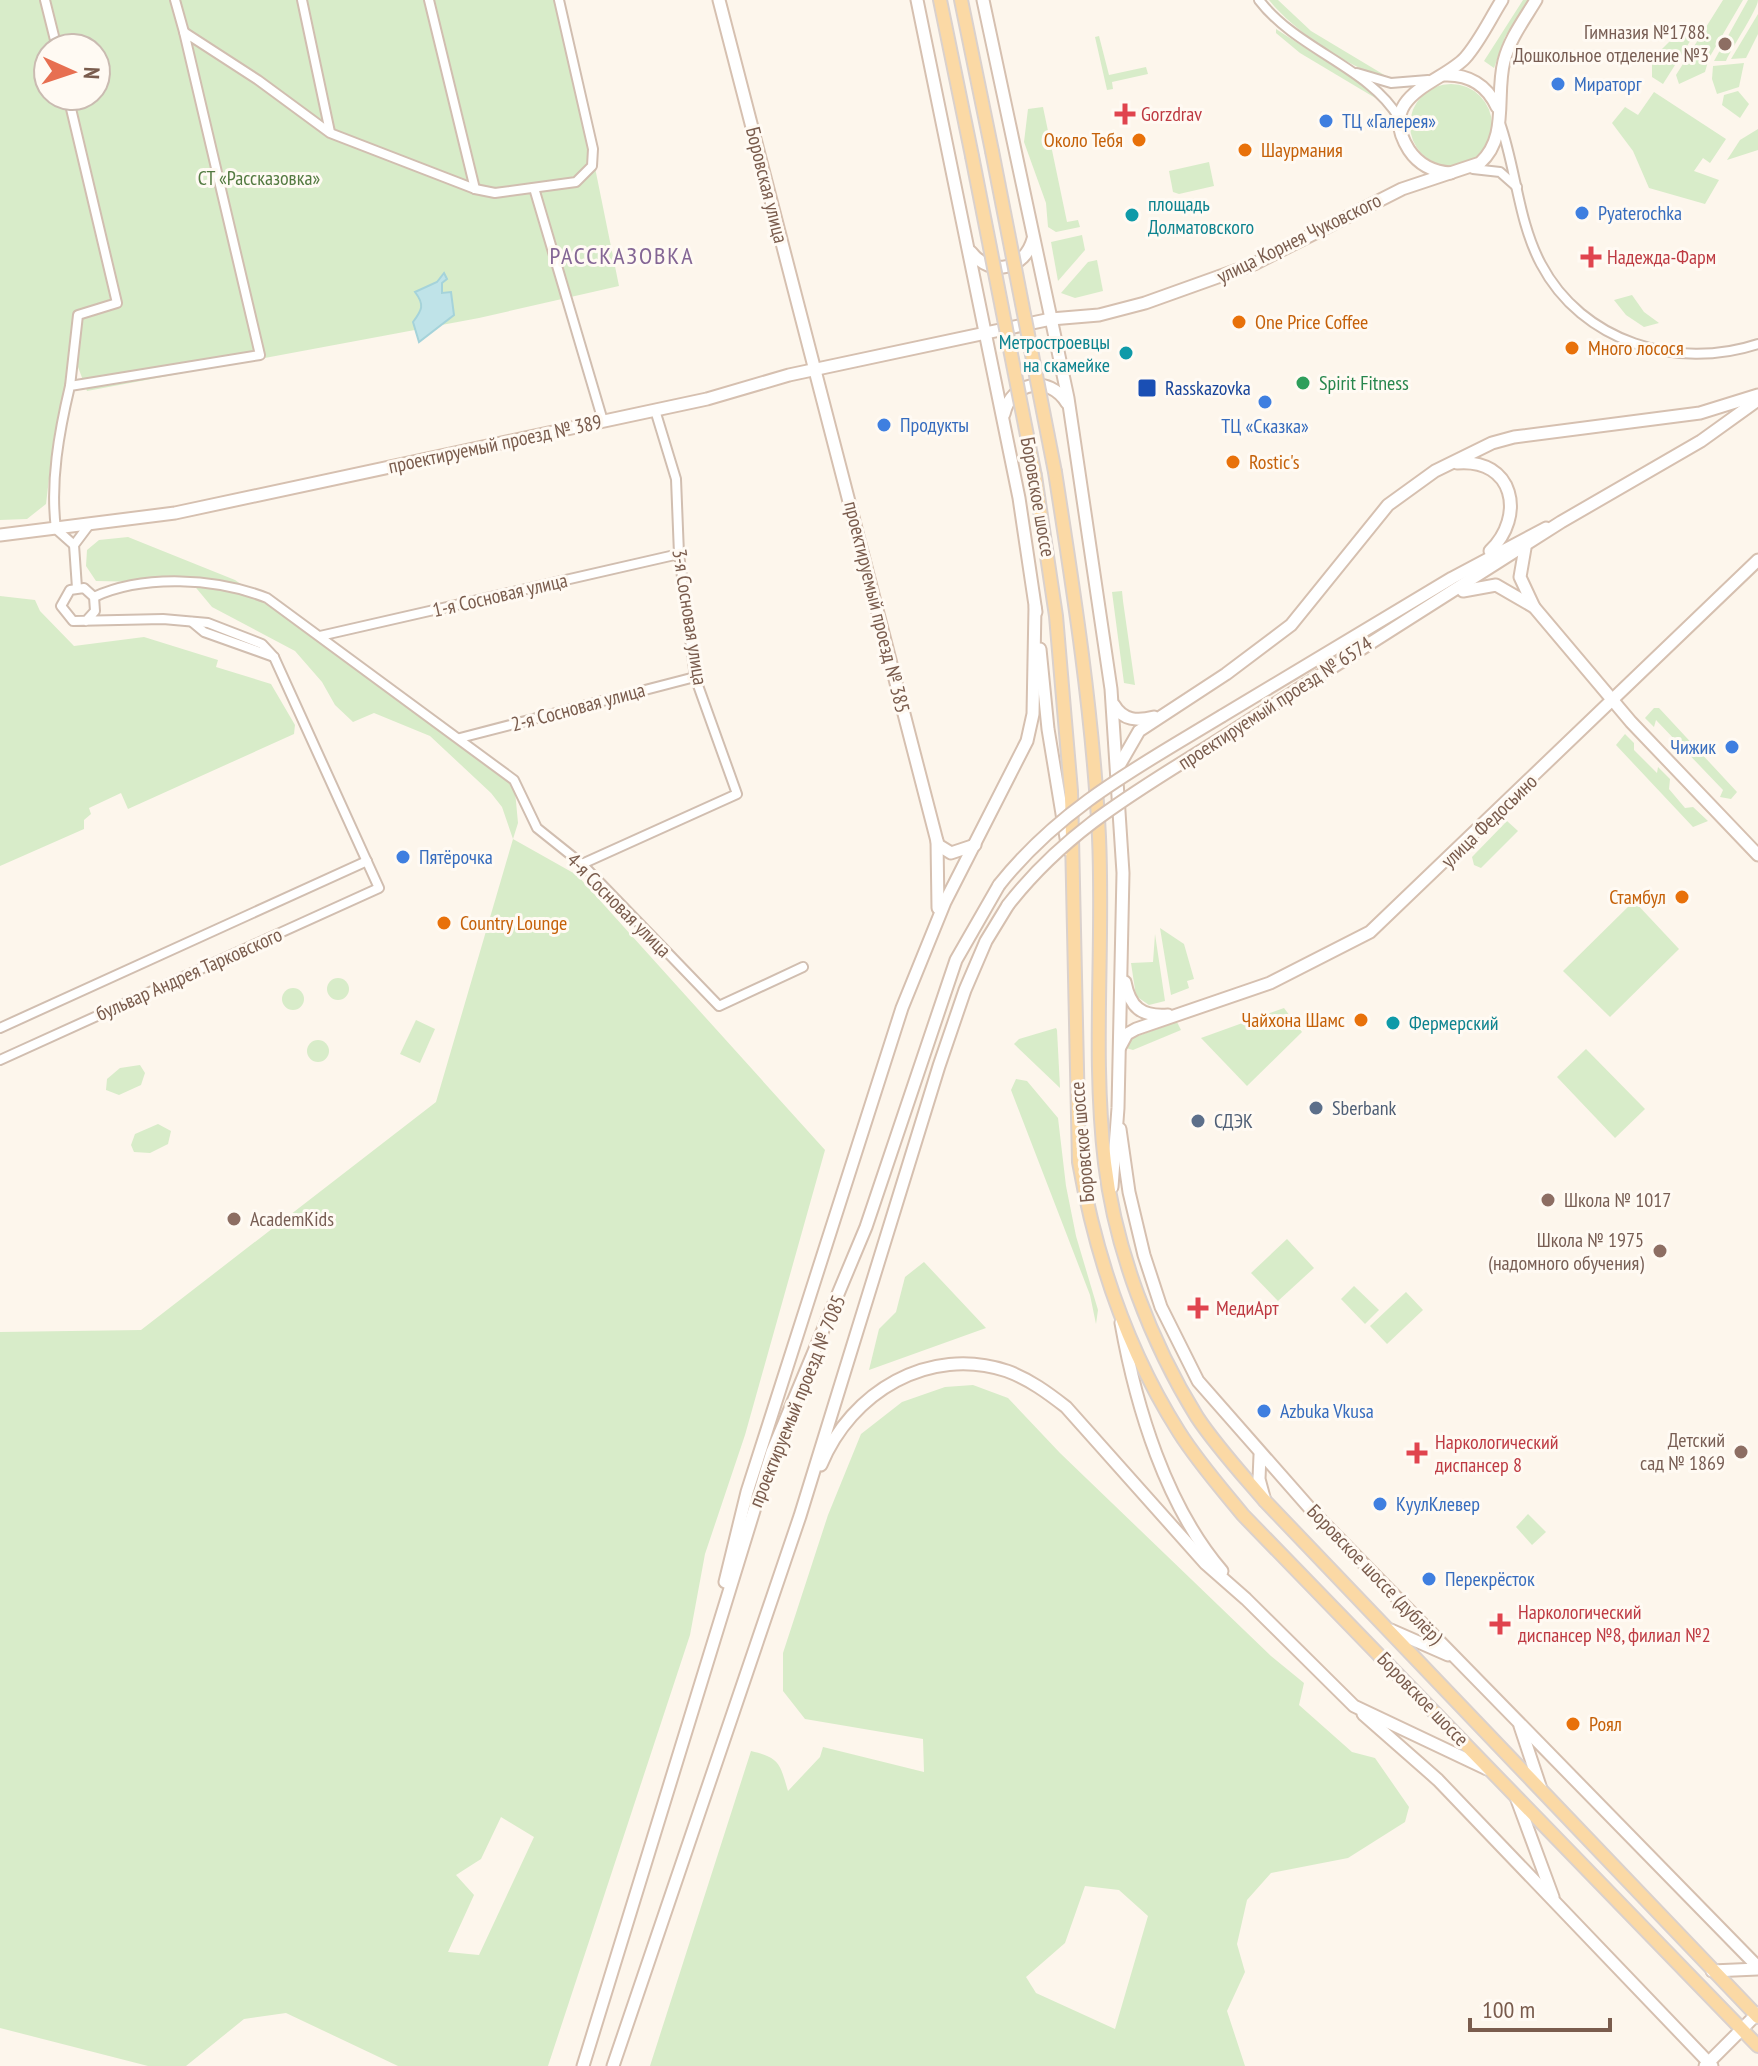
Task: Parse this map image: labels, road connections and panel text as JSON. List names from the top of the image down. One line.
{"streets":{"main road":["Боровская улица","улица Корнея Чуковского","проектируемый проезд № 389","Боровское шоссе","проектируемый проезд № 385","проектируемый проезд № 6574","улица Федосьино","проектируемый проезд № 7085","Боровское шоссе (дублёр)"],"street":["1-я Сосновая улица","3-я Сосновая улица","2-я Сосновая улица","4-я Сосновая улица","бульвар Андрея Тарковского"]},"crossings":[["Боровская улица","проектируемый проезд № 389"],["Боровская улица","проектируемый проезд № 385"],["улица Корнея Чуковского","проектируемый проезд № 389"],["проектируемый проезд № 389","проектируемый проезд № 385"],["проектируемый проезд № 389","3-я Сосновая улица"],["1-я Сосновая улица","3-я Сосновая улица"],["1-я Сосновая улица","4-я Сосновая улица"],["3-я Сосновая улица","2-я Сосновая улица"],["3-я Сосновая улица","4-я Сосновая улица"],["проектируемый проезд № 6574","проектируемый проезд № 7085"],["2-я Сосновая улица","4-я Сосновая улица"]],"districts":["РАССКАЗОВКА"],"parks":["СТ «Рассказовка»"],"places":{"other":["Гимназия №1788. Дошкольное отделение №3","Мираторг","ТЦ «Галерея»","Около Тебя","Шаурмания","Pyaterochka","площадь Долматовского","One Price Coffee","Много лосося","Метростроевцы на скамейке","Spirit Fitness","ТЦ «Сказка»","Продукты","Rostic's","Чижик","Пятёрочка","Стамбул","Country Lounge","Чайхона Шамс","Фермерский","Sberbank","СДЭК","Школа № 1017","AcademKids","Школа № 1975 (надомного обучения)","Azbuka Vkusa","Детский сад № 1869","КуулКлевер","Перекрёсток","Роял"],"health":["Gorzdrav","Надежда-Фарм","МедиАрт","Наркологический диспансер 8","Наркологический диспансер №8, филиал №2"],"transit":["Rasskazovka"]},"scale_bar":"100 m","north":"right"}
